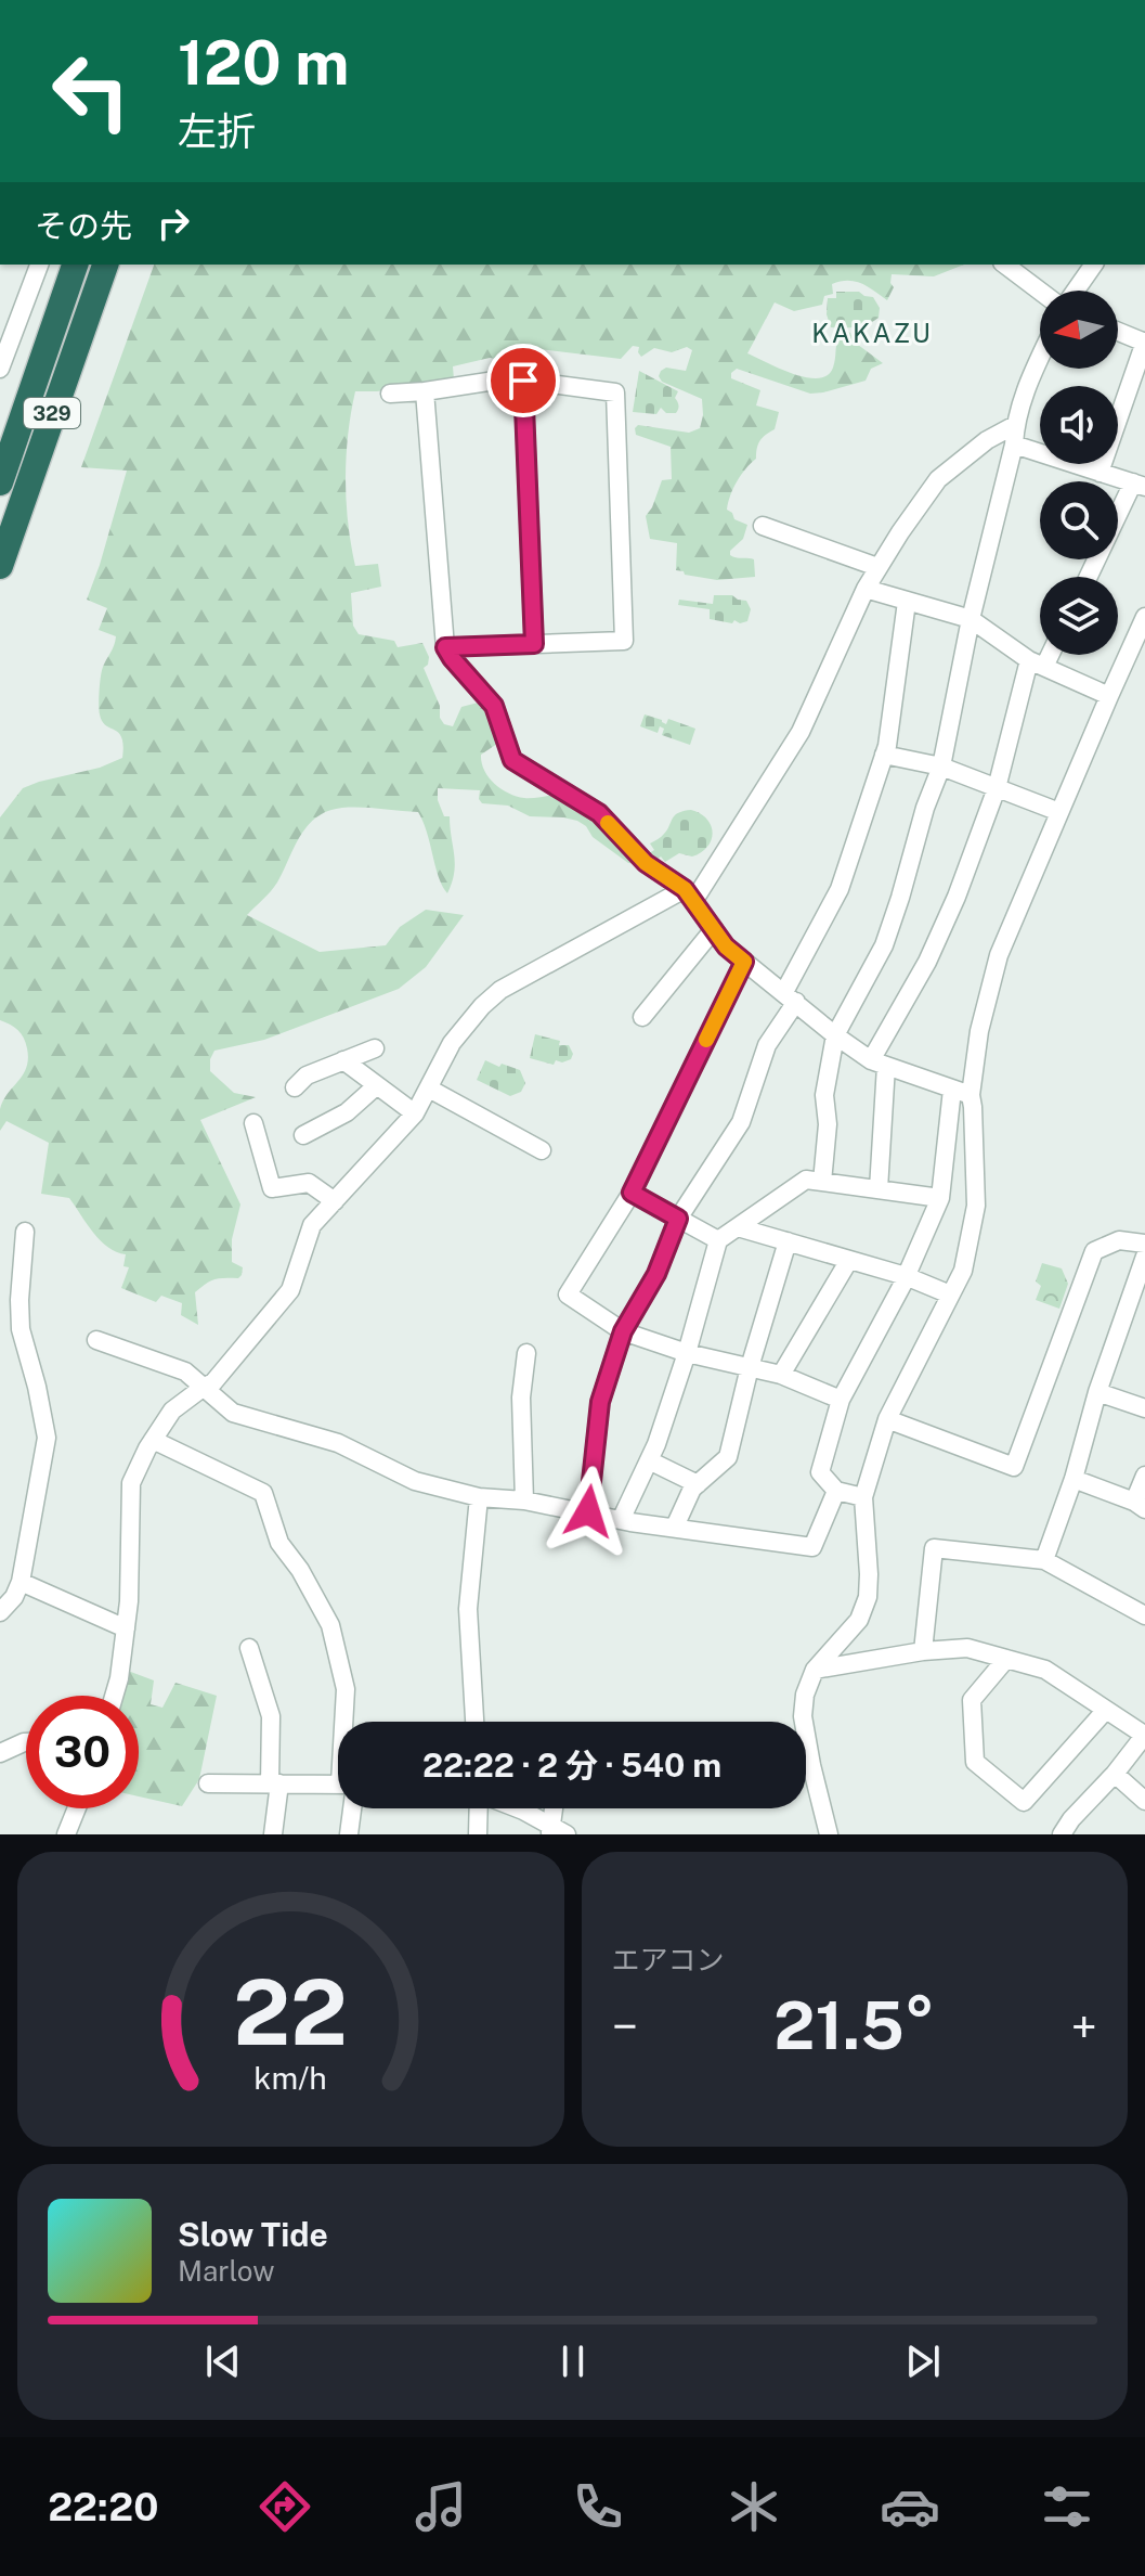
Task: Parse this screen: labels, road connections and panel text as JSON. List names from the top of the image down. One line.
{"streets":{"highway":["329"]},"districts":["KAKAZU"],"north":"left","page":{"turn":["120 m","左折"],"then":"その先","limit":"30","trip":"22:22 · 2 分 · 540 m","tile":"エアコン","heat":["−","21.5°","+"],"song":["Slow Tide","Marlow"],"tabs":"22:20","gauge":["22","km/h"]}}
